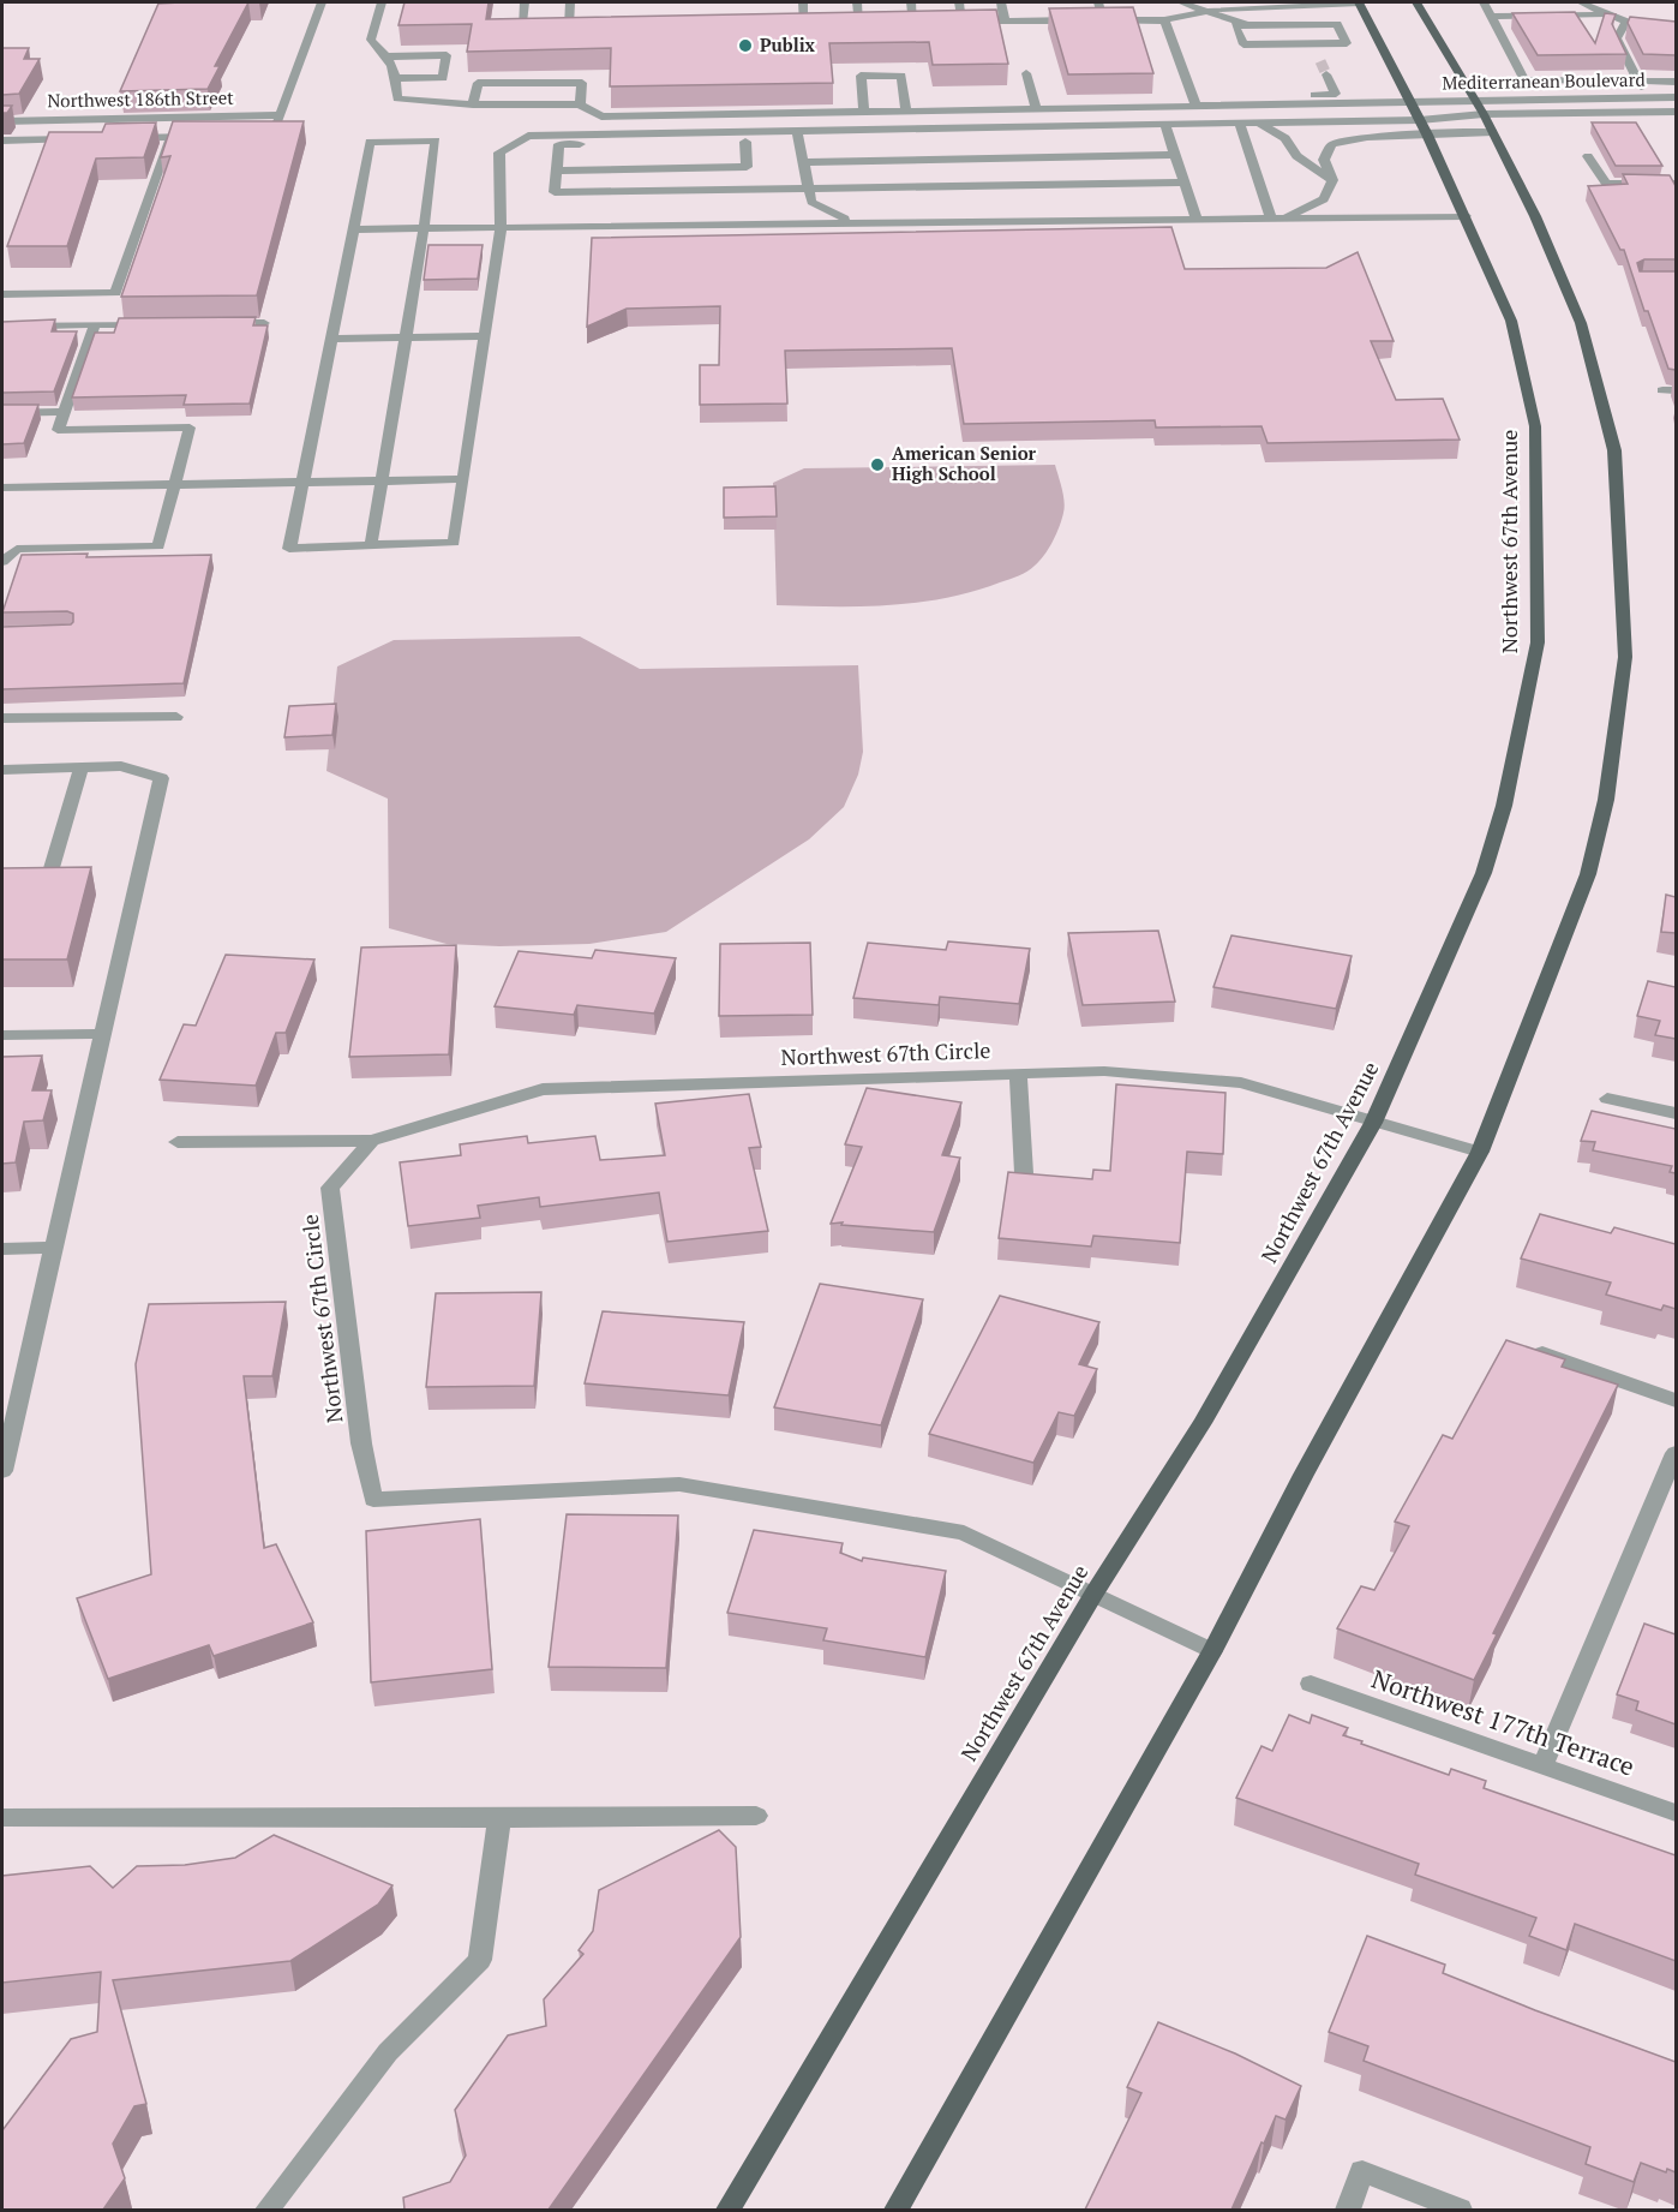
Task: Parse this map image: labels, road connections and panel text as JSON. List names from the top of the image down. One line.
{"streets":{"main road":["Northwest 67th Avenue"],"street":["Mediterranean Boulevard","Northwest 186th Street","Northwest 67th Circle","Northwest 177th Terrace"]},"crossings":[["Mediterranean Boulevard","Northwest 67th Avenue"],["Northwest 67th Avenue","Northwest 67th Circle"]],"places":["Publix","American Senior High School"]}
